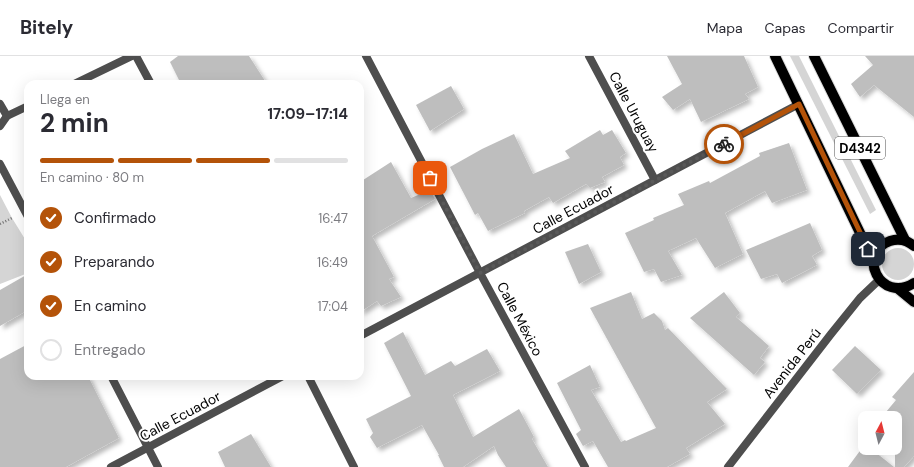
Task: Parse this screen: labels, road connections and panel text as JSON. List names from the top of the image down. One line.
{"streets":{"main road":["D4342"],"street":["Calle Uruguay","Calle Ecuador","Calle México","Avenida Perú"]},"crossings":[["Calle Uruguay","Calle Ecuador"],["D4342","Calle Ecuador"],["D4342","Avenida Perú"],["Calle Ecuador","Calle México"]],"north":"top","page":{"header":"Bitely","nav":["Mapa","Capas","Compartir"],"heading":["2 min","Llega en","17:09–17:14"],"bar":"En camino · 80 m","list":[["Confirmado","16:47"],["Preparando","16:49"],["En camino","17:04"],"Entregado"]}}
